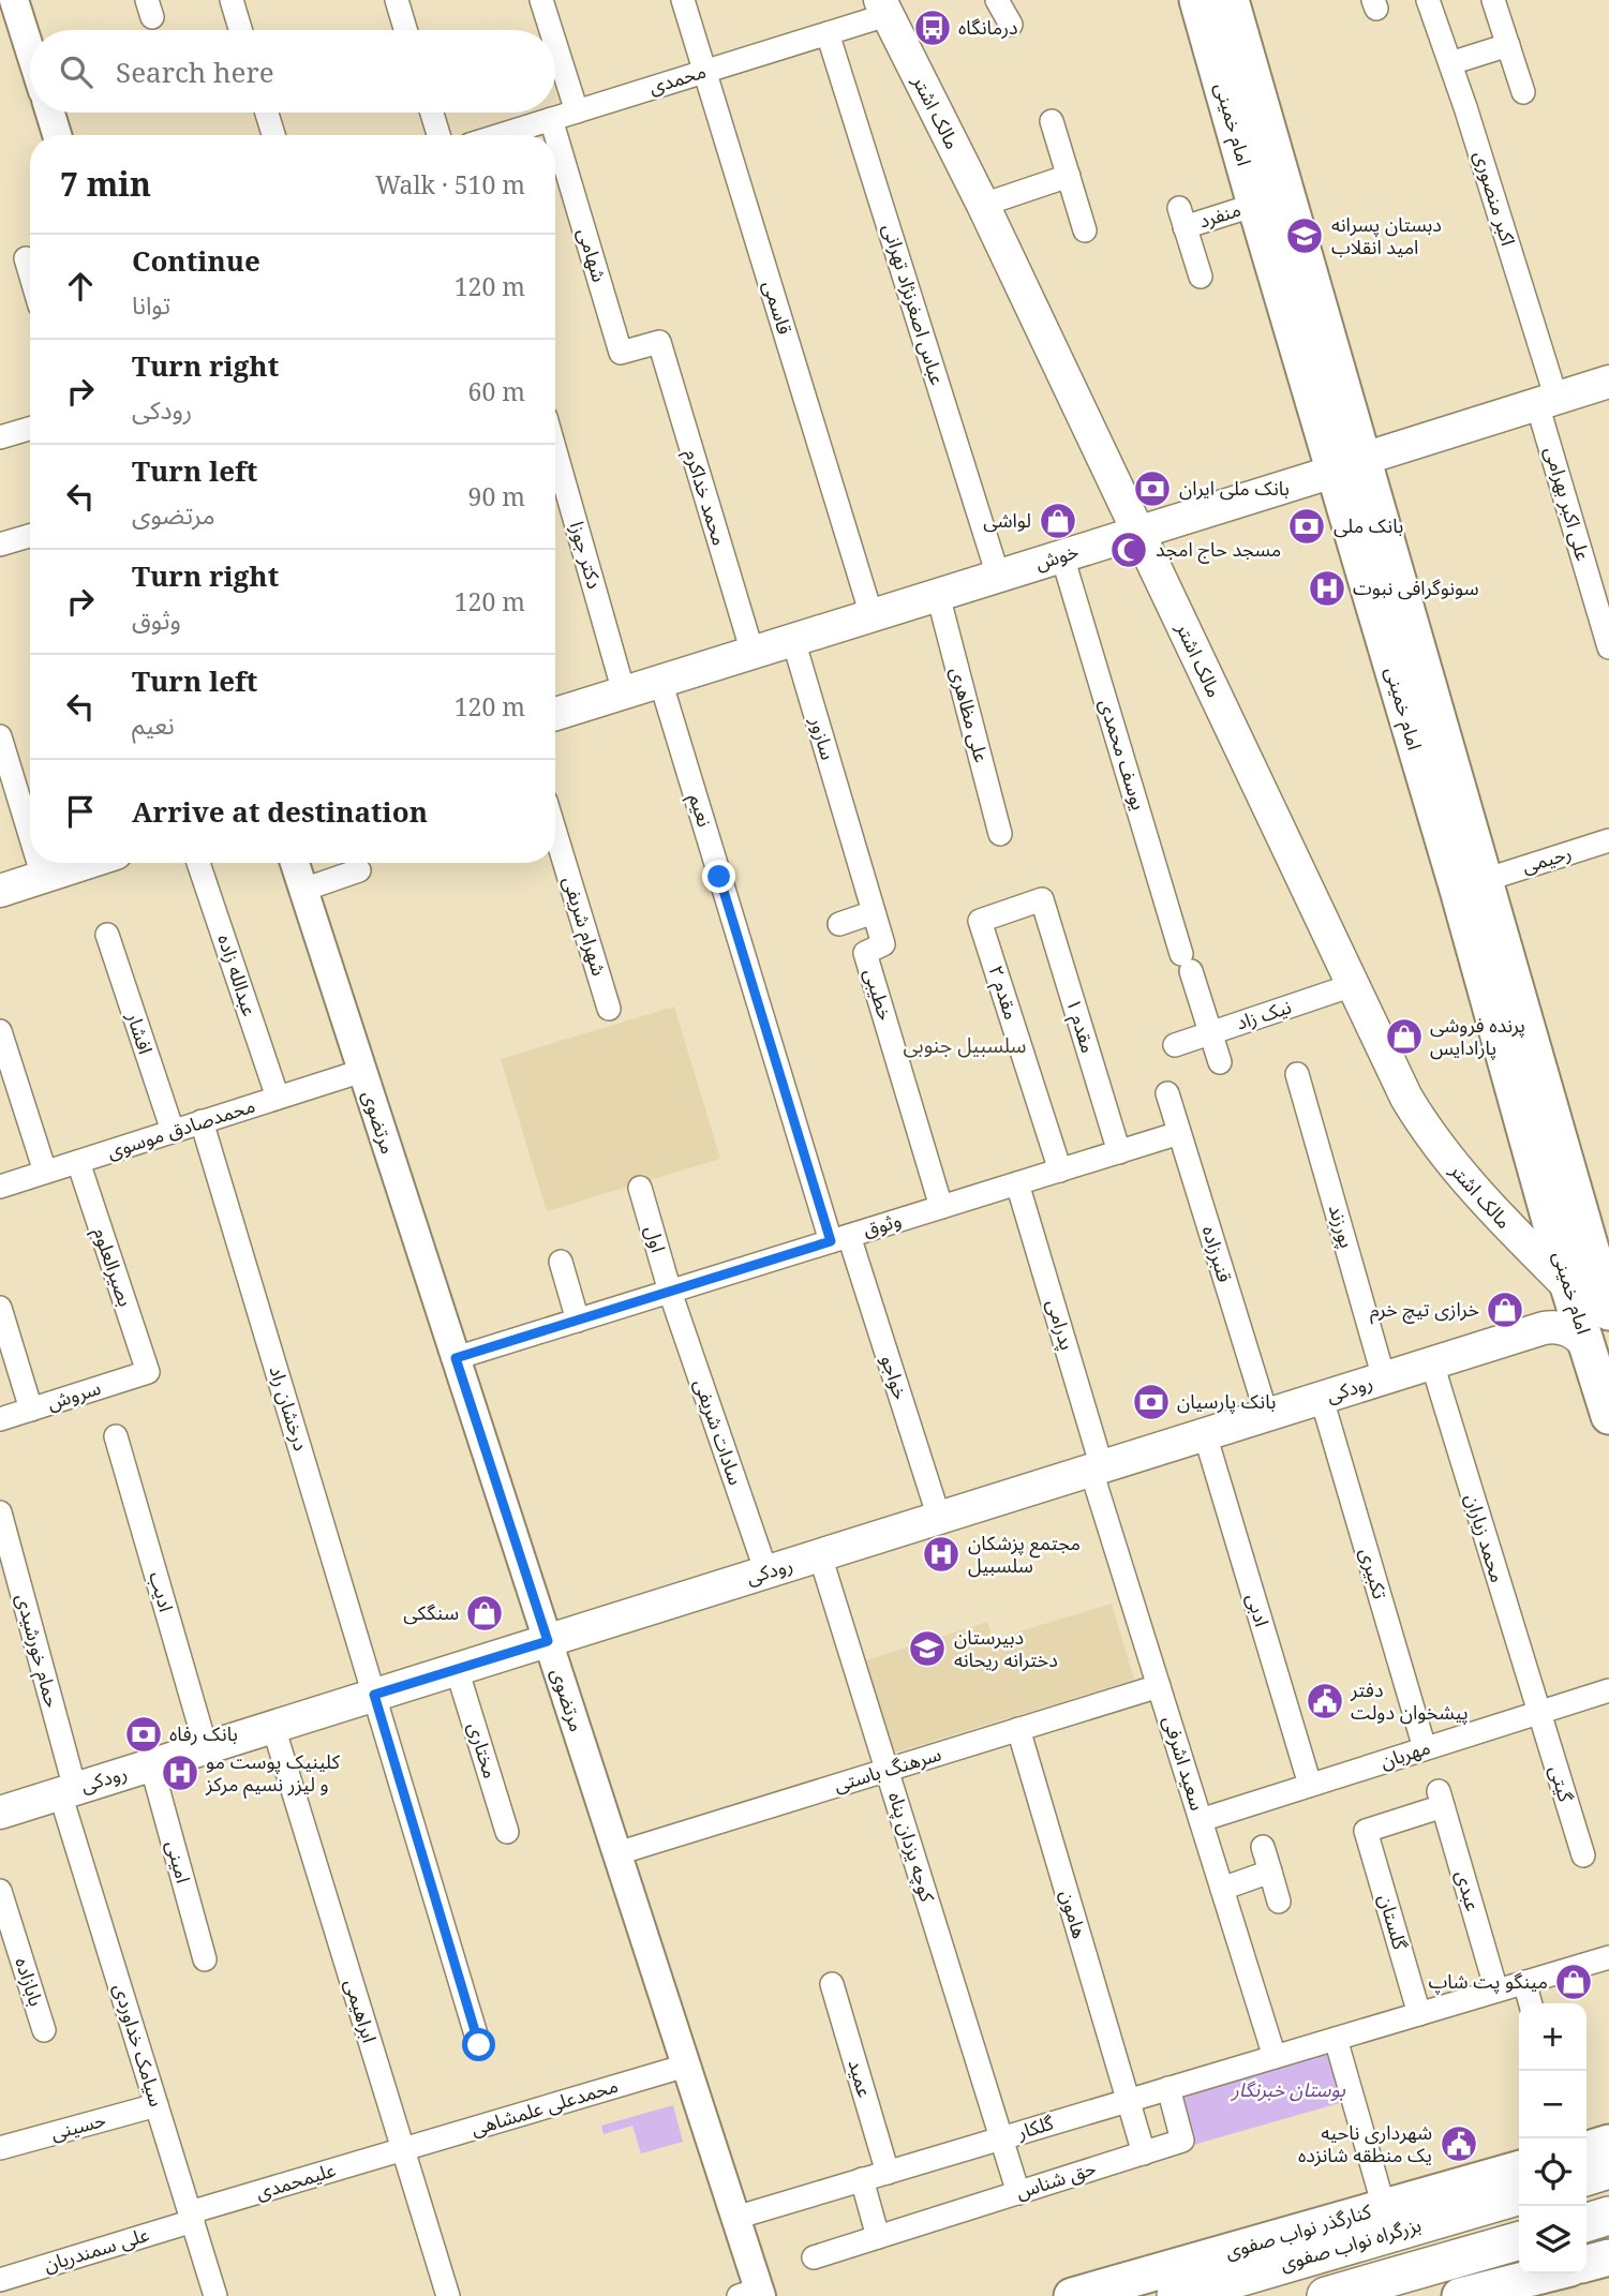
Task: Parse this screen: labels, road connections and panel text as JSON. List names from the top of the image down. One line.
{"streets":{"highway":["بزرگراه نواب صفوی"],"main road":["مالک اشتر","امام خمینی","خوش","رودکی","کنارگذر نواب صفوی"],"street":["محمدی","اکبر منصوری","منفرد","شهامی","عباس اصغرنژاد تهرانی","قاسمی","محمد خداکرم","علی اکبر بهرامی","دکتر جوزا","علی مظاهری","سازور","یوسف محمدی","نعیم","رحیمی","شهرام شریفی","عبدالله زاده","مقدم ۲","خطیبی","نیک زاد","مقدم ۱","افشار","مرتضوی","محمدصادق موسوی","وثوق","پورزند","اول","قنبرزاده","بصیرالعلوم","پدرامی","خواجو","سروش","درخشان راد","سادات شریفی","محمد زیاران","تکبیری","ادیب","ادبی","حمام خورشیدی","مختاری","مهربان","سعید اشرفی","سرهنگ باستی","گیتی","کوچه یزدان پناه","امینی","عبدی","هامون","گلستان","بابازاده","ابراهیمی","سیامک خداوردی","عمید","محمدعلی علمشاهی","حسینی","گلکار","حق شناس","علیمحمدی","علی سمندریان"]},"crossings":[["محمدی","مالک اشتر"],["محمدی","شهامی"],["محمدی","عباس اصغرنژاد تهرانی"],["محمدی","قاسمی"],["مالک اشتر","امام خمینی"],["مالک اشتر","خوش"],["مالک اشتر","نیک زاد"],["امام خمینی","منفرد"],["امام خمینی","خوش"],["امام خمینی","رحیمی"],["امام خمینی","رودکی"],["اکبر منصوری","علی اکبر بهرامی"],["اکبر منصوری","خوش"],["شهامی","محمد خداکرم"],["عباس اصغرنژاد تهرانی","خوش"],["قاسمی","خوش"],["محمد خداکرم","خوش"],["علی اکبر بهرامی","خوش"],["دکتر جوزا","خوش"],["خوش","علی مظاهری"],["خوش","سازور"],["خوش","یوسف محمدی"],["خوش","نعیم"],["سازور","خطیبی"],["یوسف محمدی","نیک زاد"],["نعیم","وثوق"],["نعیم","خواجو"],["عبدالله زاده","محمدصادق موسوی"],["مقدم ۲","مقدم ۱"],["مقدم ۲","وثوق"],["خطیبی","وثوق"],["مقدم ۱","وثوق"],["افشار","محمدصادق موسوی"],["مرتضوی","محمدصادق موسوی"],["مرتضوی","وثوق"],["مرتضوی","رودکی"],["مرتضوی","سرهنگ باستی"],["مرتضوی","محمدعلی علمشاهی"],["مرتضوی","گلکار"],["محمدصادق موسوی","بصیرالعلوم"],["محمدصادق موسوی","درخشان راد"],["وثوق","اول"],["وثوق","قنبرزاده"],["وثوق","پدرامی"],["وثوق","خواجو"],["وثوق","سادات شریفی"],["پورزند","رودکی"],["اول","سادات شریفی"],["قنبرزاده","رودکی"],["بصیرالعلوم","سروش"],["پدرامی","رودکی"],["پدرامی","سعید اشرفی"],["خواجو","رودکی"],["رودکی","درخشان راد"],["رودکی","سادات شریفی"],["رودکی","محمد زیاران"],["رودکی","تکبیری"],["رودکی","ادیب"],["رودکی","ادبی"],["رودکی","حمام خورشیدی"],["رودکی","مختاری"],["رودکی","سعید اشرفی"],["رودکی","کوچه یزدان پناه"],["رودکی","امینی"],["رودکی","ابراهیمی"],["رودکی","سیامک خداوردی"],["محمد زیاران","مهربان"],["محمد زیاران","گیتی"],["تکبیری","مهربان"],["ادبی","مهربان"],["حمام خورشیدی","سیامک خداوردی"],["مهربان","سعید اشرفی"],["مهربان","گیتی"],["سعید اشرفی","سرهنگ باستی"],["سعید اشرفی","گلکار"],["سرهنگ باستی","کوچه یزدان پناه"],["سرهنگ باستی","هامون"],["کوچه یزدان پناه","گلکار"],["کوچه یزدان پناه","حق شناس"],["عبدی","گلستان"],["عبدی","گلکار"],["هامون","گلکار"],["هامون","حق شناس"],["گلستان","گلکار"],["ابراهیمی","محمدعلی علمشاهی"],["ابراهیمی","علیمحمدی"],["سیامک خداوردی","حسینی"],["سیامک خداوردی","علیمحمدی"],["سیامک خداوردی","علی سمندریان"],["عمید","گلکار"],["محمدعلی علمشاهی","علیمحمدی"],["گلکار","حق شناس"],["علیمحمدی","علی سمندریان"]],"districts":["سلسبیل جنوبی"],"parks":["بوستان خبرنگار"],"places":{"bus stop":["درمانگاه"],"school or university":["دبستان پسرانه امید انقلاب","دبیرستان دخترانه ریحانه"],"bank":["بانک ملی ایران","بانک ملی","بانک پارسیان","بانک رفاه"],"shop":["لواشی","پرنده فروشی پارادایس","خرازی تیچ خرم","سنگکی","مینگو پت شاپ"],"mosque":["مسجد حاج امجد"],"hospital":["سونوگرافی نبوت","مجتمع پزشکان سلسبیل","کلینیک پوست مو و لیزر نسیم مرکز"],"public building":["دفتر پیشخوان دولت","شهرداری ناحیه یک منطقه شانزده"]},"page":{"search":"Search here","heading":["7 min","Walk · 510 m"],"list":[["Continue","توانا","120 m"],["Turn right","رودکی","60 m"],["Turn left","مرتضوی","90 m"],["Turn right","وثوق","120 m"],["Turn left","نعیم","120 m"],"Arrive at destination"],"map_buttons":["+","−"]}}
